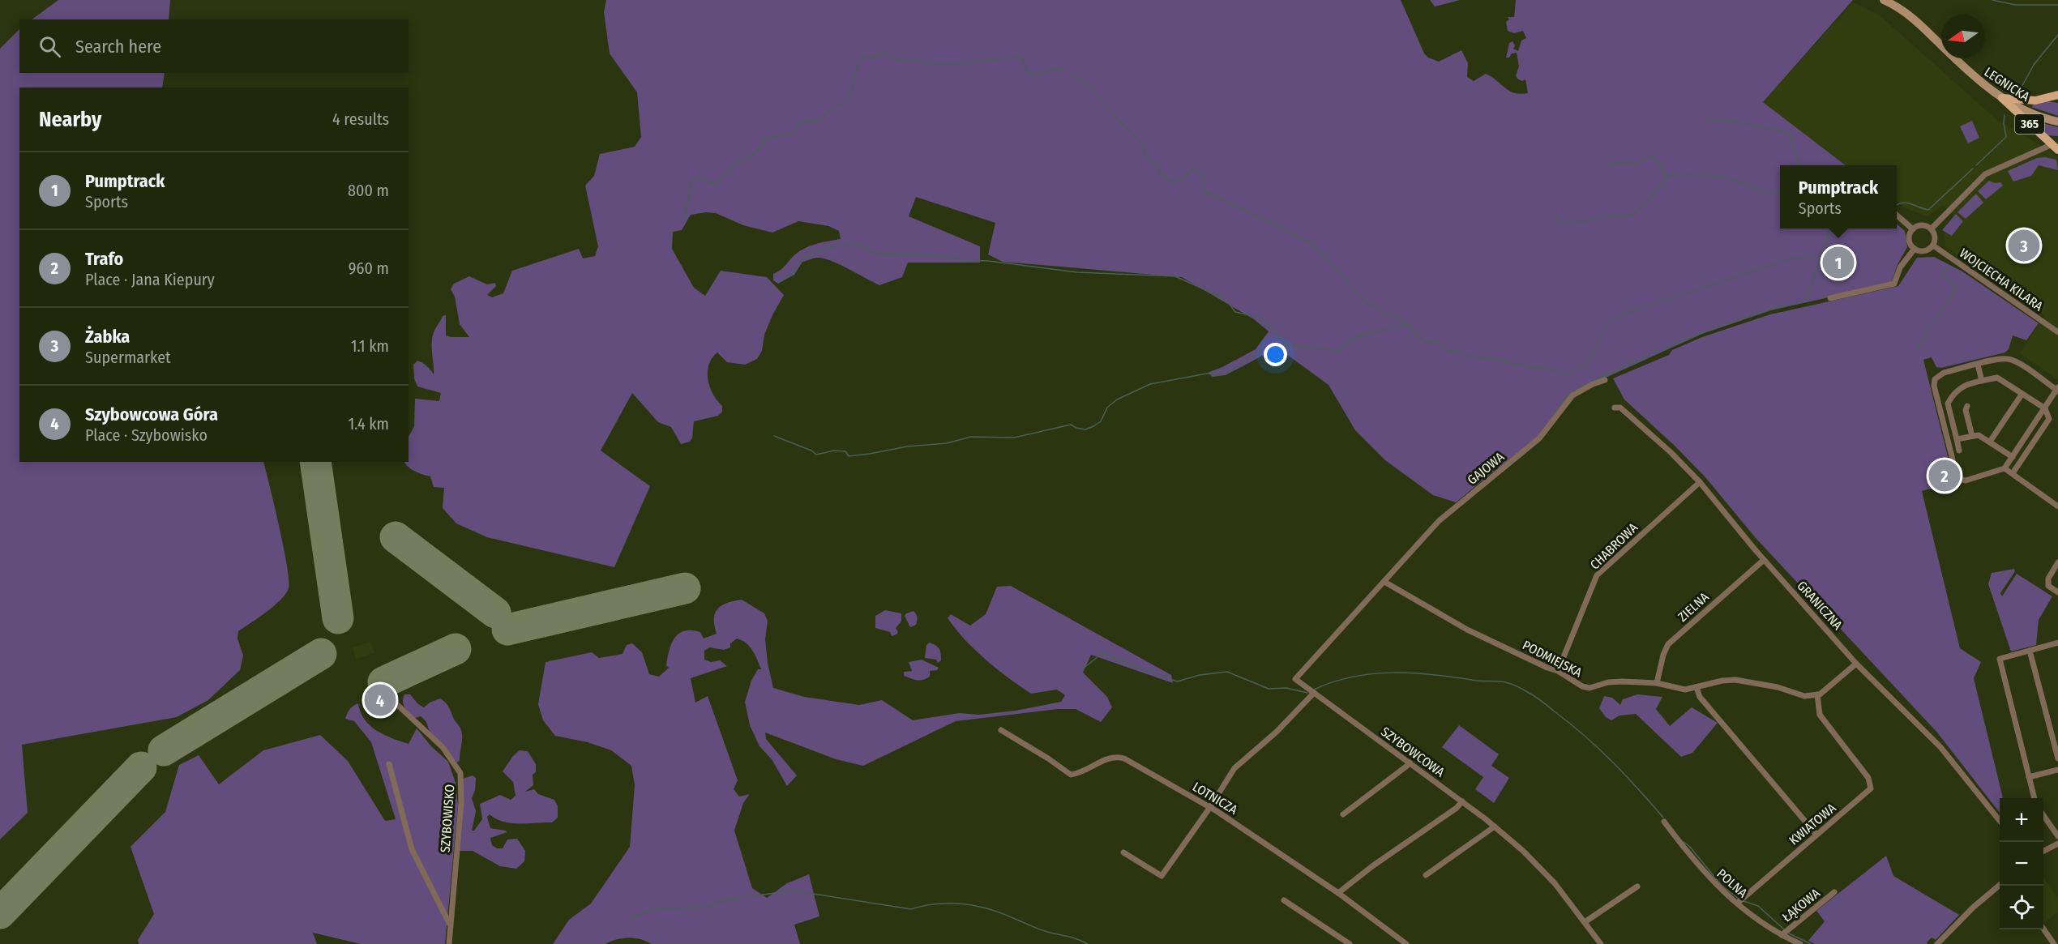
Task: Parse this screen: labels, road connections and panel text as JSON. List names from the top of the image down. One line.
{"streets":{"main road":["LEGNICKA","365"],"street":["WOJCIECHA KILARA","GAJOWA","CHABROWA","GRANICZNA","ZIELNA","PODMIEJSKA","SZYBOWCOWA","LOTNICZA","SZYBOWISKO","KWIATOWA","POLNA","ŁĄKOWA"]},"crossings":[["LEGNICKA","365"],["GAJOWA","PODMIEJSKA"],["GAJOWA","SZYBOWCOWA"],["CHABROWA","GRANICZNA"],["CHABROWA","PODMIEJSKA"],["GRANICZNA","ZIELNA"],["ZIELNA","PODMIEJSKA"],["PODMIEJSKA","SZYBOWCOWA"],["PODMIEJSKA","KWIATOWA"],["KWIATOWA","POLNA"],["POLNA","ŁĄKOWA"]],"north":"left","page":{"search":"Search here","heading":["Nearby","4 results"],"list":[{"mark":"1","name":"Pumptrack","note":"Sports","value":"800 m"},{"mark":"2","name":"Trafo","note":"Place · Jana Kiepury","value":"960 m"},{"mark":"3","name":"Żabka","note":"Supermarket","value":"1.1 km"},{"mark":"4","name":"Szybowcowa Góra","note":"Place · Szybowisko","value":"1.4 km"}],"popup":["Pumptrack","Sports"],"pins":["3","1","2","4"],"map_buttons":["+","−"]}}
